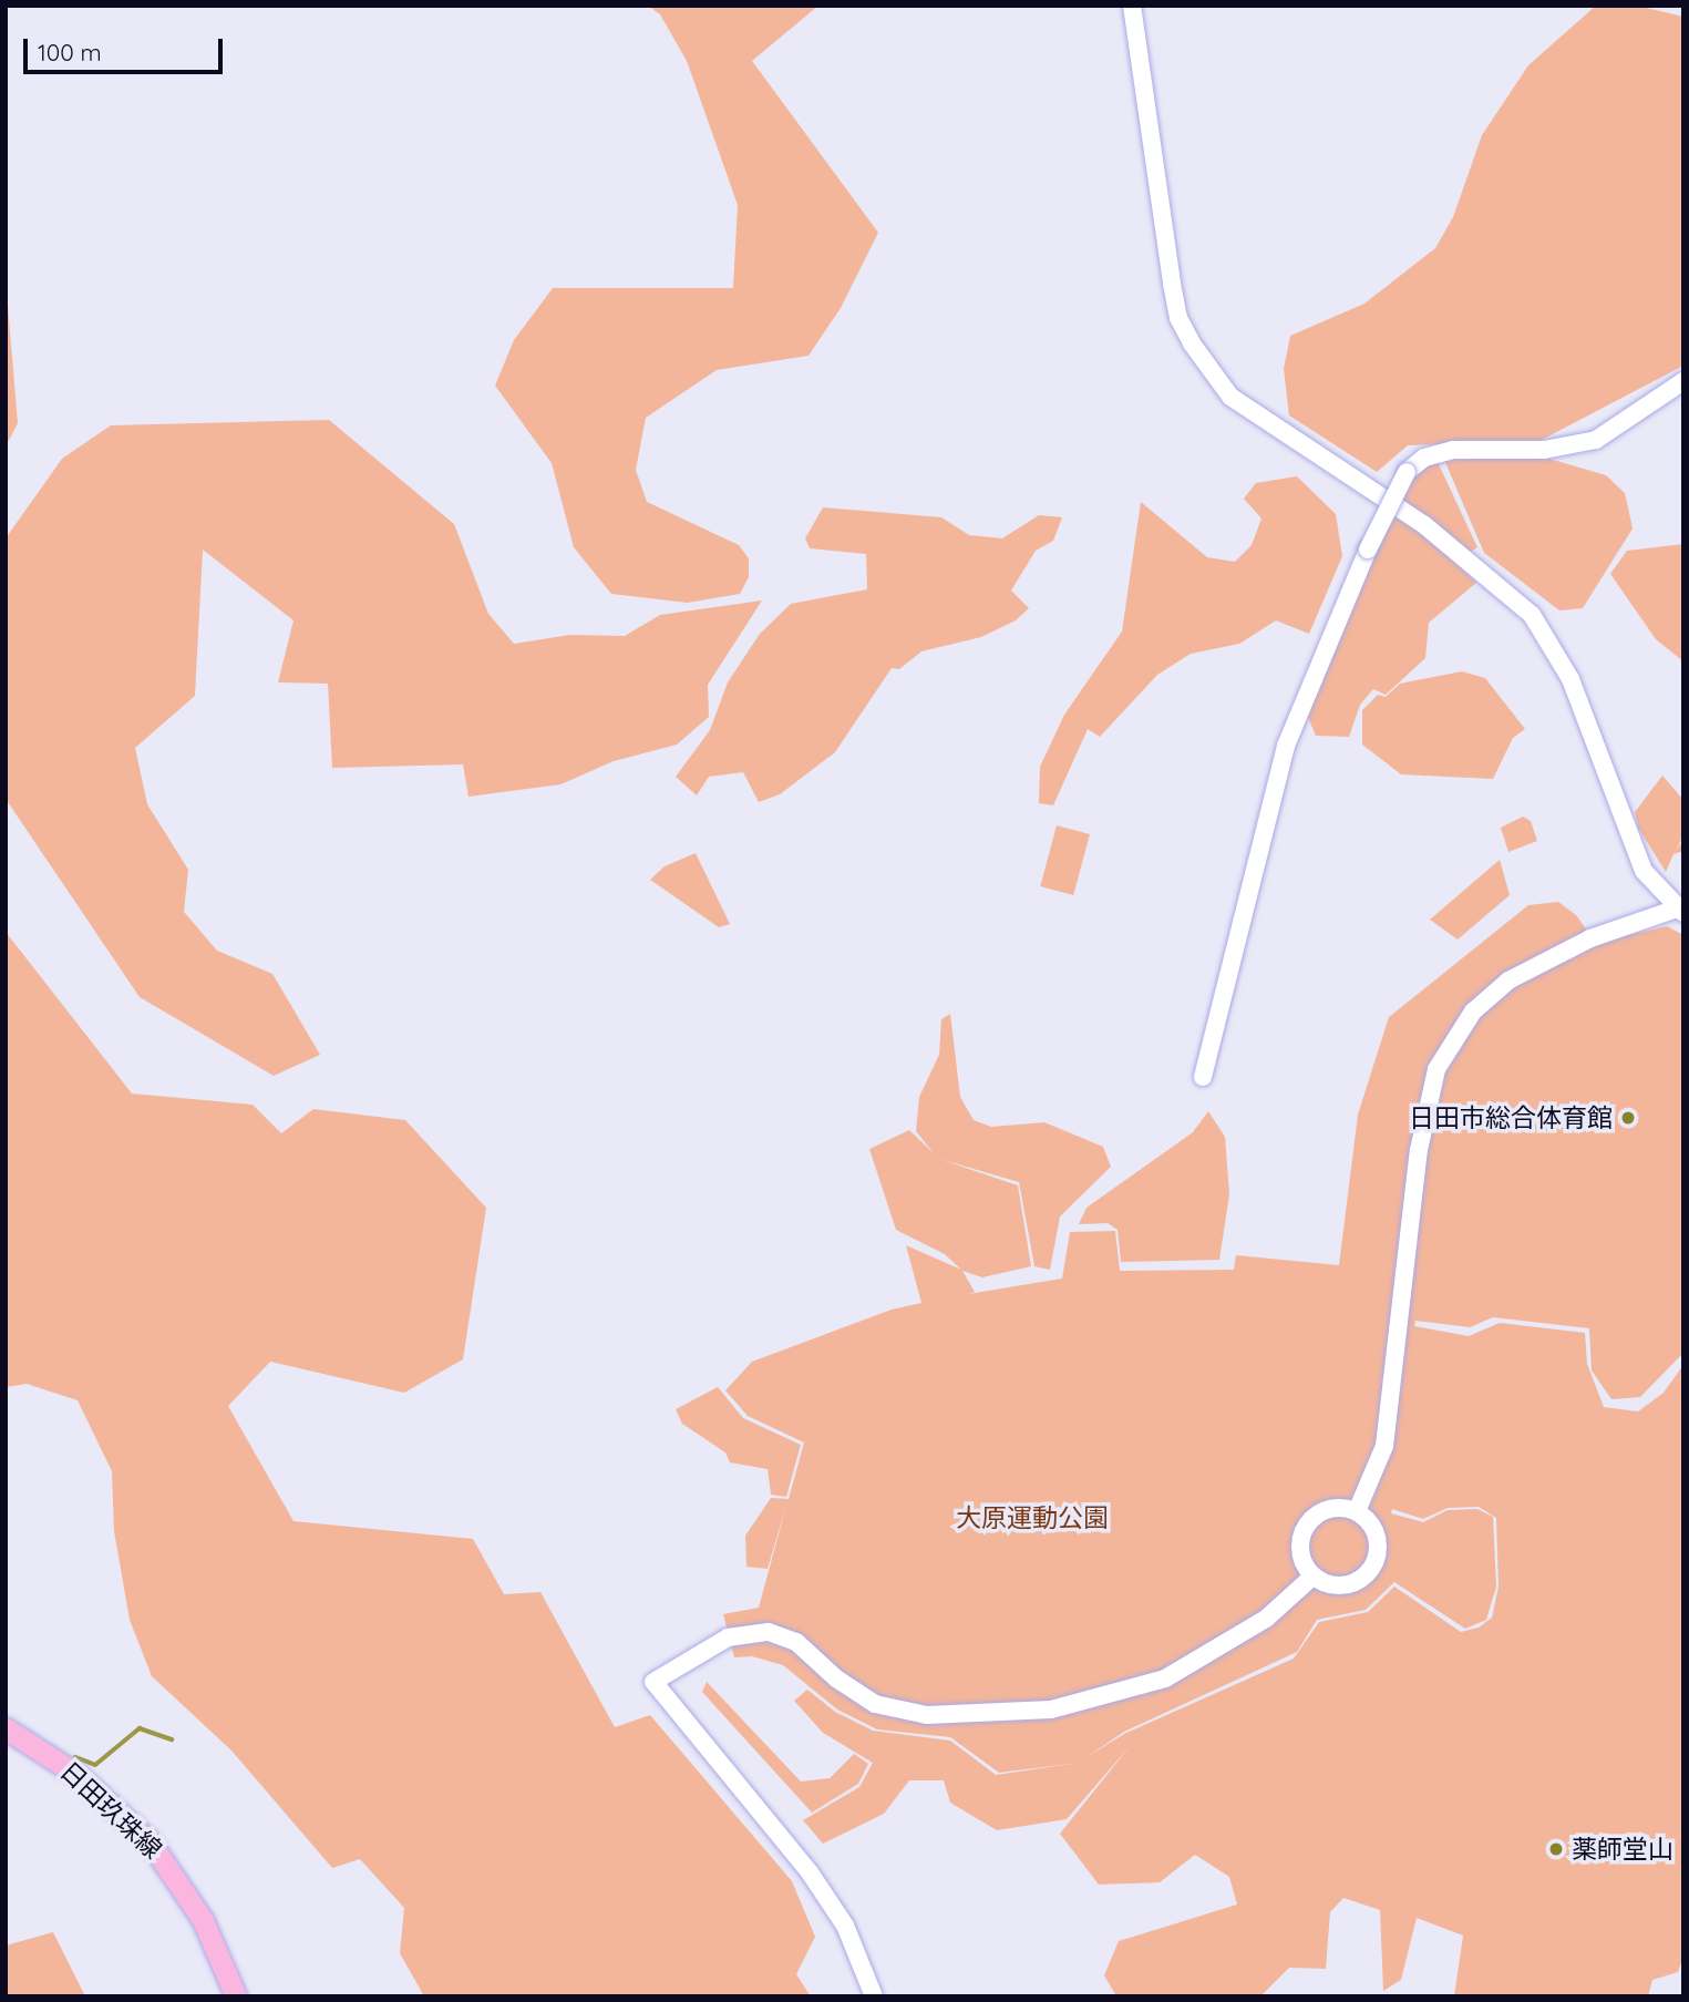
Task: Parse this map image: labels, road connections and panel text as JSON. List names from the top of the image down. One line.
{"streets":{"main road":["日田玖珠線"]},"parks":["大原運動公園"],"places":["日田市総合体育館","薬師堂山"],"scale_bar":"100 m"}
